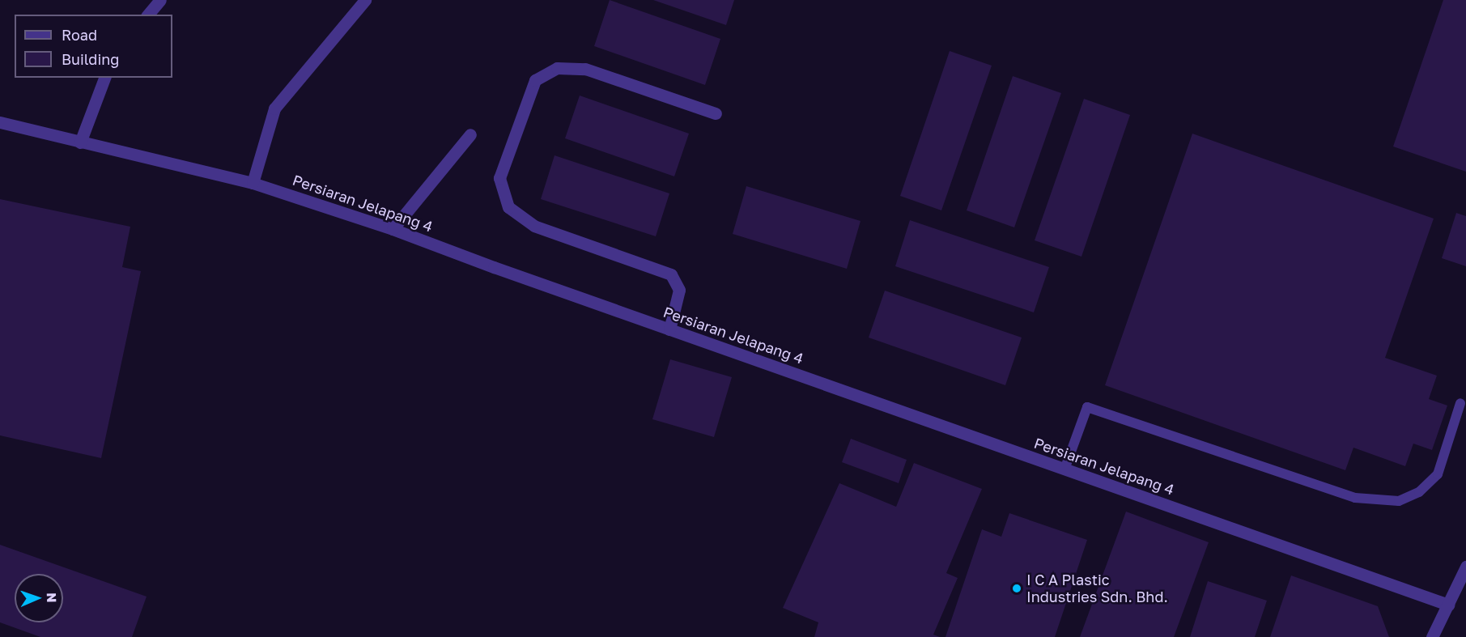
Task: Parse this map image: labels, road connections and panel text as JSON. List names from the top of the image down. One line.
{"streets":{"street":["Persiaran Jelapang 4"]},"places":["I C A Plastic Industries Sdn. Bhd."],"legend":["Road","Building"],"north":"right"}
